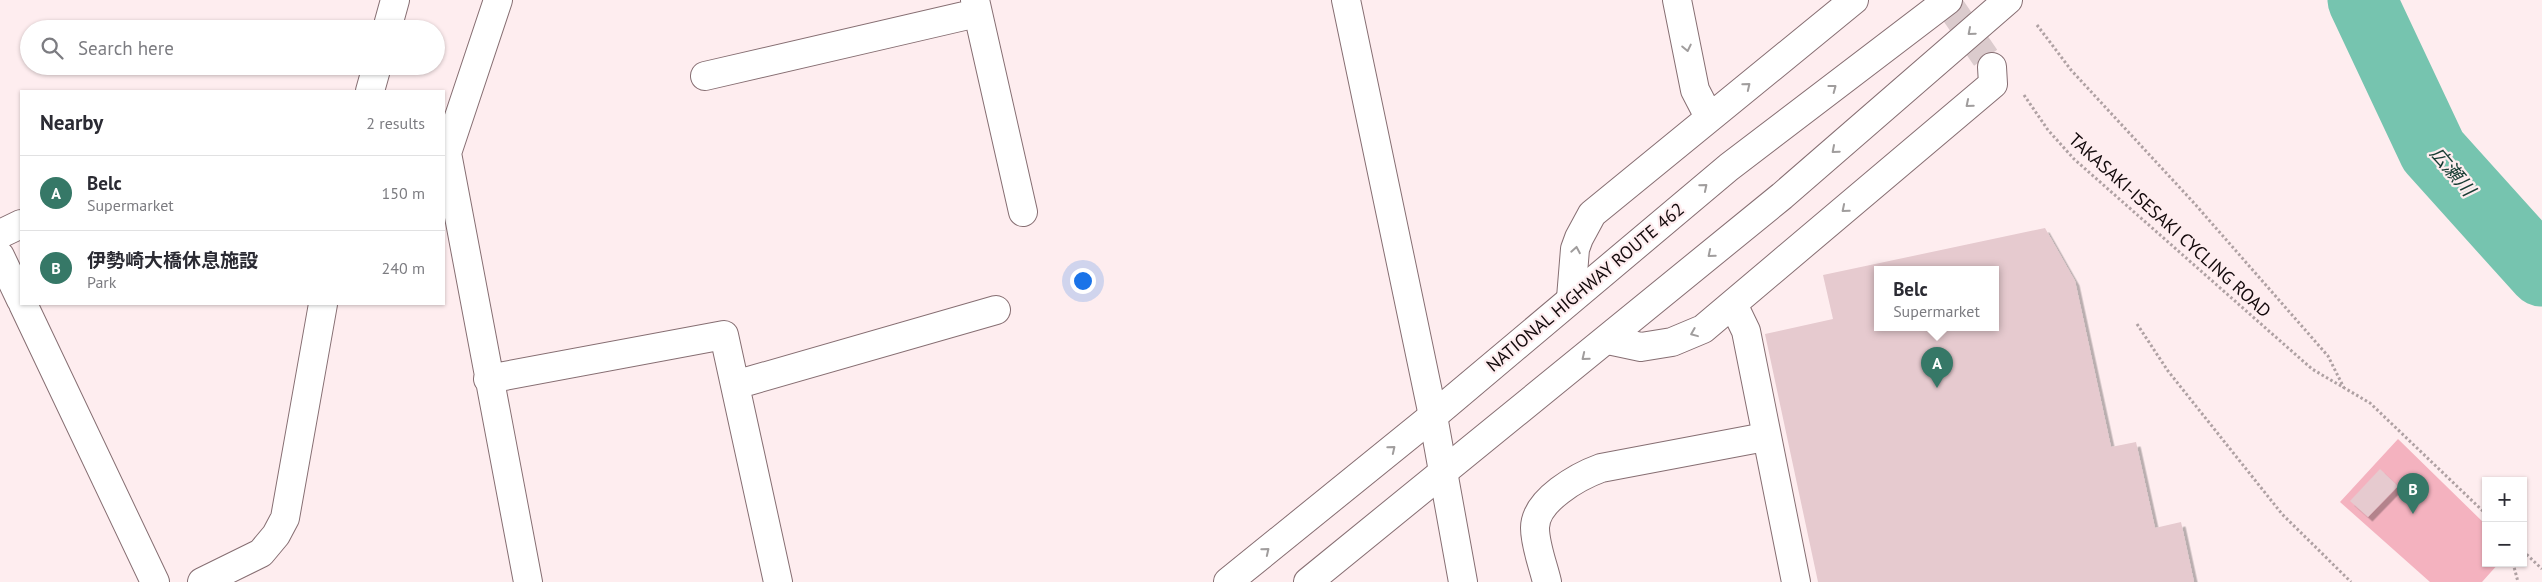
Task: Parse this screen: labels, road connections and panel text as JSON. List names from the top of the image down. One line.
{"streets":{"main road":["NATIONAL HIGHWAY ROUTE 462"],"path":["TAKASAKI-ISESAKI CYCLING ROAD"]},"water":["広瀬川"],"page":{"search":"Search here","heading":["Nearby","2 results"],"list":[{"mark":"A","name":"Belc","note":"Supermarket","value":"150 m"},{"mark":"B","name":"伊勢崎大橋休息施設","note":"Park","value":"240 m"}],"popup":["Belc","Supermarket"],"pins":["A","B"],"map_buttons":["+","−"]}}
